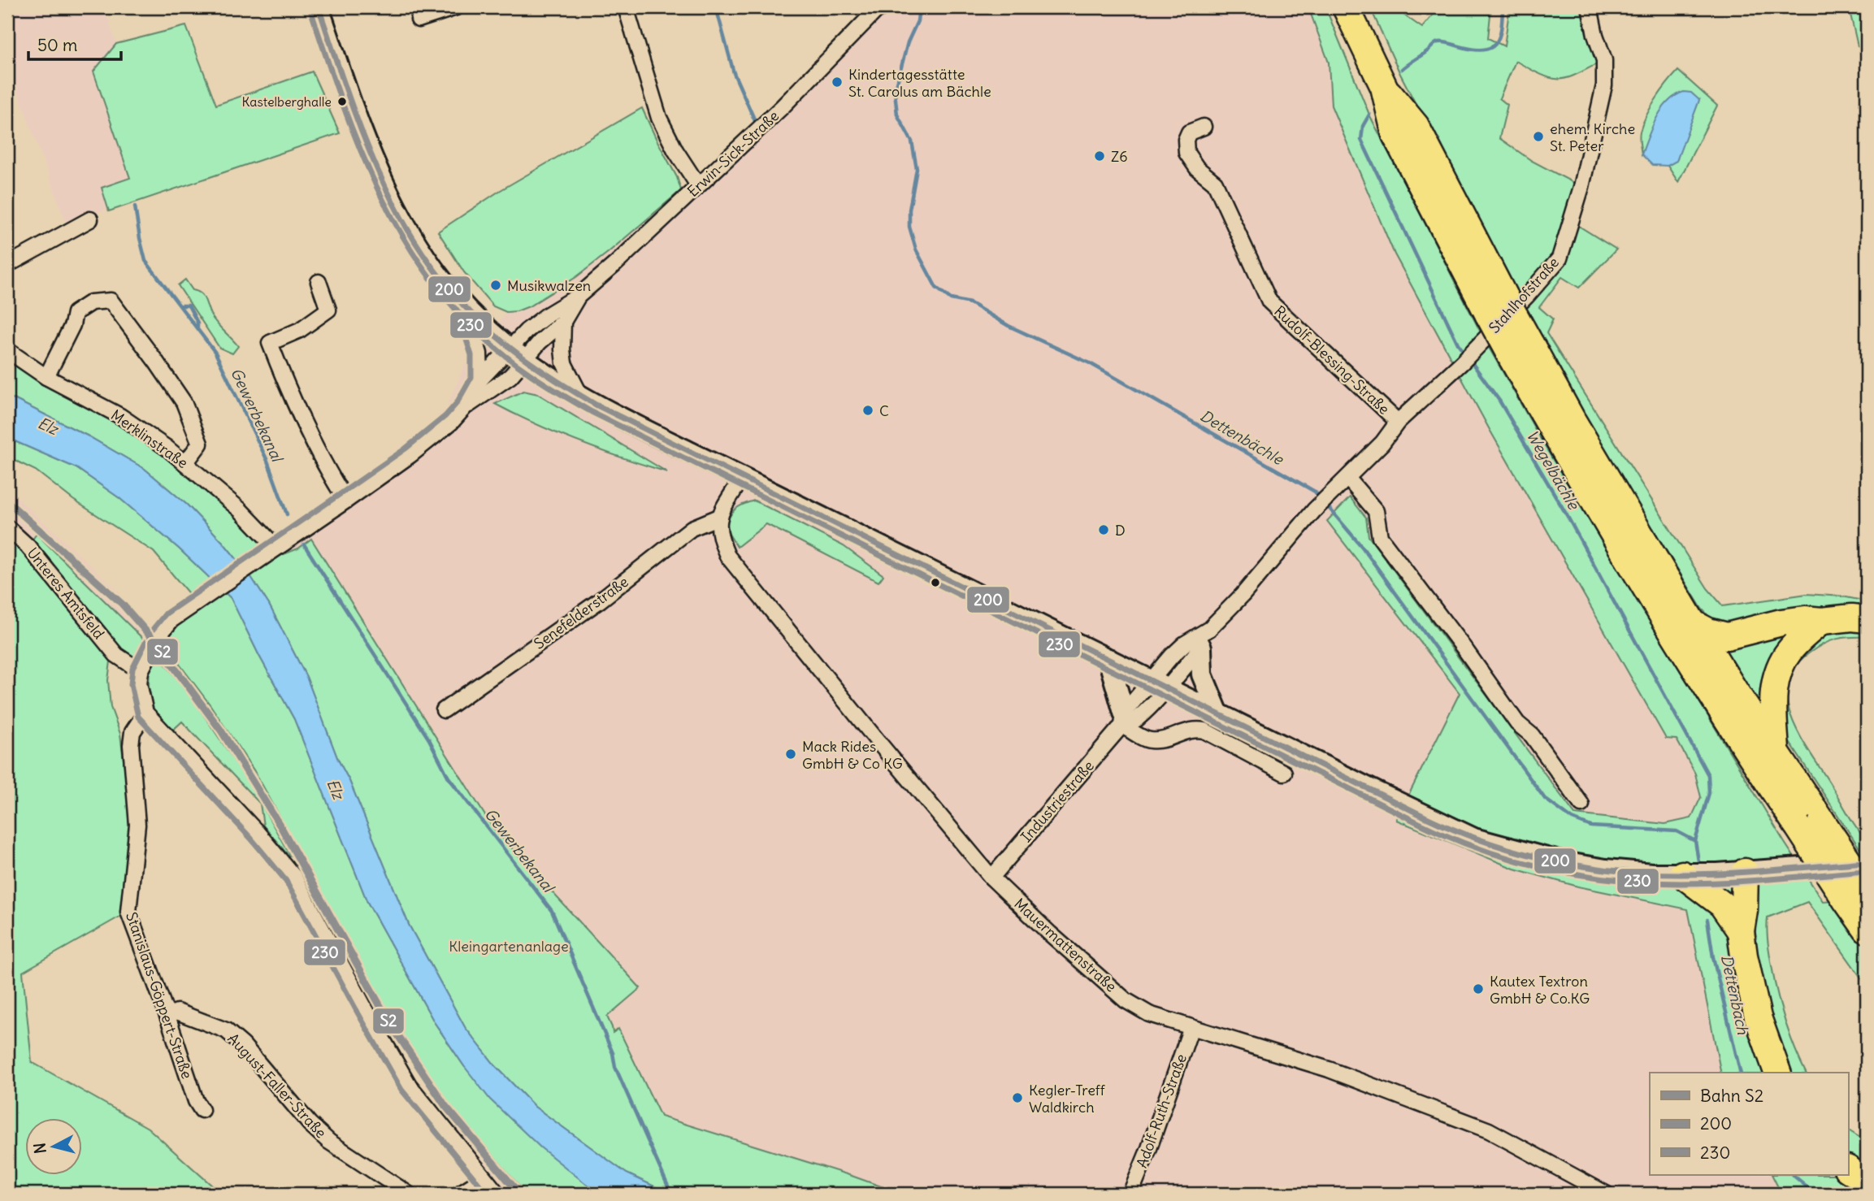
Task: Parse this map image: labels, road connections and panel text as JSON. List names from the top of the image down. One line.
{"streets":{"street":["Erwin-Sick-Straße","Stahlhofstraße","Rudolf-Blessing-Straße","Merklinstraße","Unteres Amtsfeld","Senefelderstraße","Industriestraße","Mauermattenstraße","Stanislaus-Göppert-Straße","August-Faller-Straße","Adolf-Ruth-Straße"]},"crossings":[["Stahlhofstraße","Rudolf-Blessing-Straße"],["Stahlhofstraße","Industriestraße"],["Senefelderstraße","Mauermattenstraße"],["Industriestraße","Mauermattenstraße"],["Mauermattenstraße","Adolf-Ruth-Straße"],["Stanislaus-Göppert-Straße","August-Faller-Straße"]],"water":["Gewerbekanal","Elz","Dettenbächle","Wegelbächle","Dettenbach"],"parks":["Kleingartenanlage"],"places":["Kindertagesstätte St. Carolus am Bächle","Kastelberghalle","ehem. Kirche St. Peter","Z6","Musikwalzen","C","D","Mack Rides GmbH & Co KG","Kautex Textron GmbH & Co.KG","Kegler-Treff Waldkirch"],"lines":["transit line 200","transit line 230","rail line S2"],"legend":["Bahn S2","200","230"],"scale_bar":"50 m","north":"left"}
